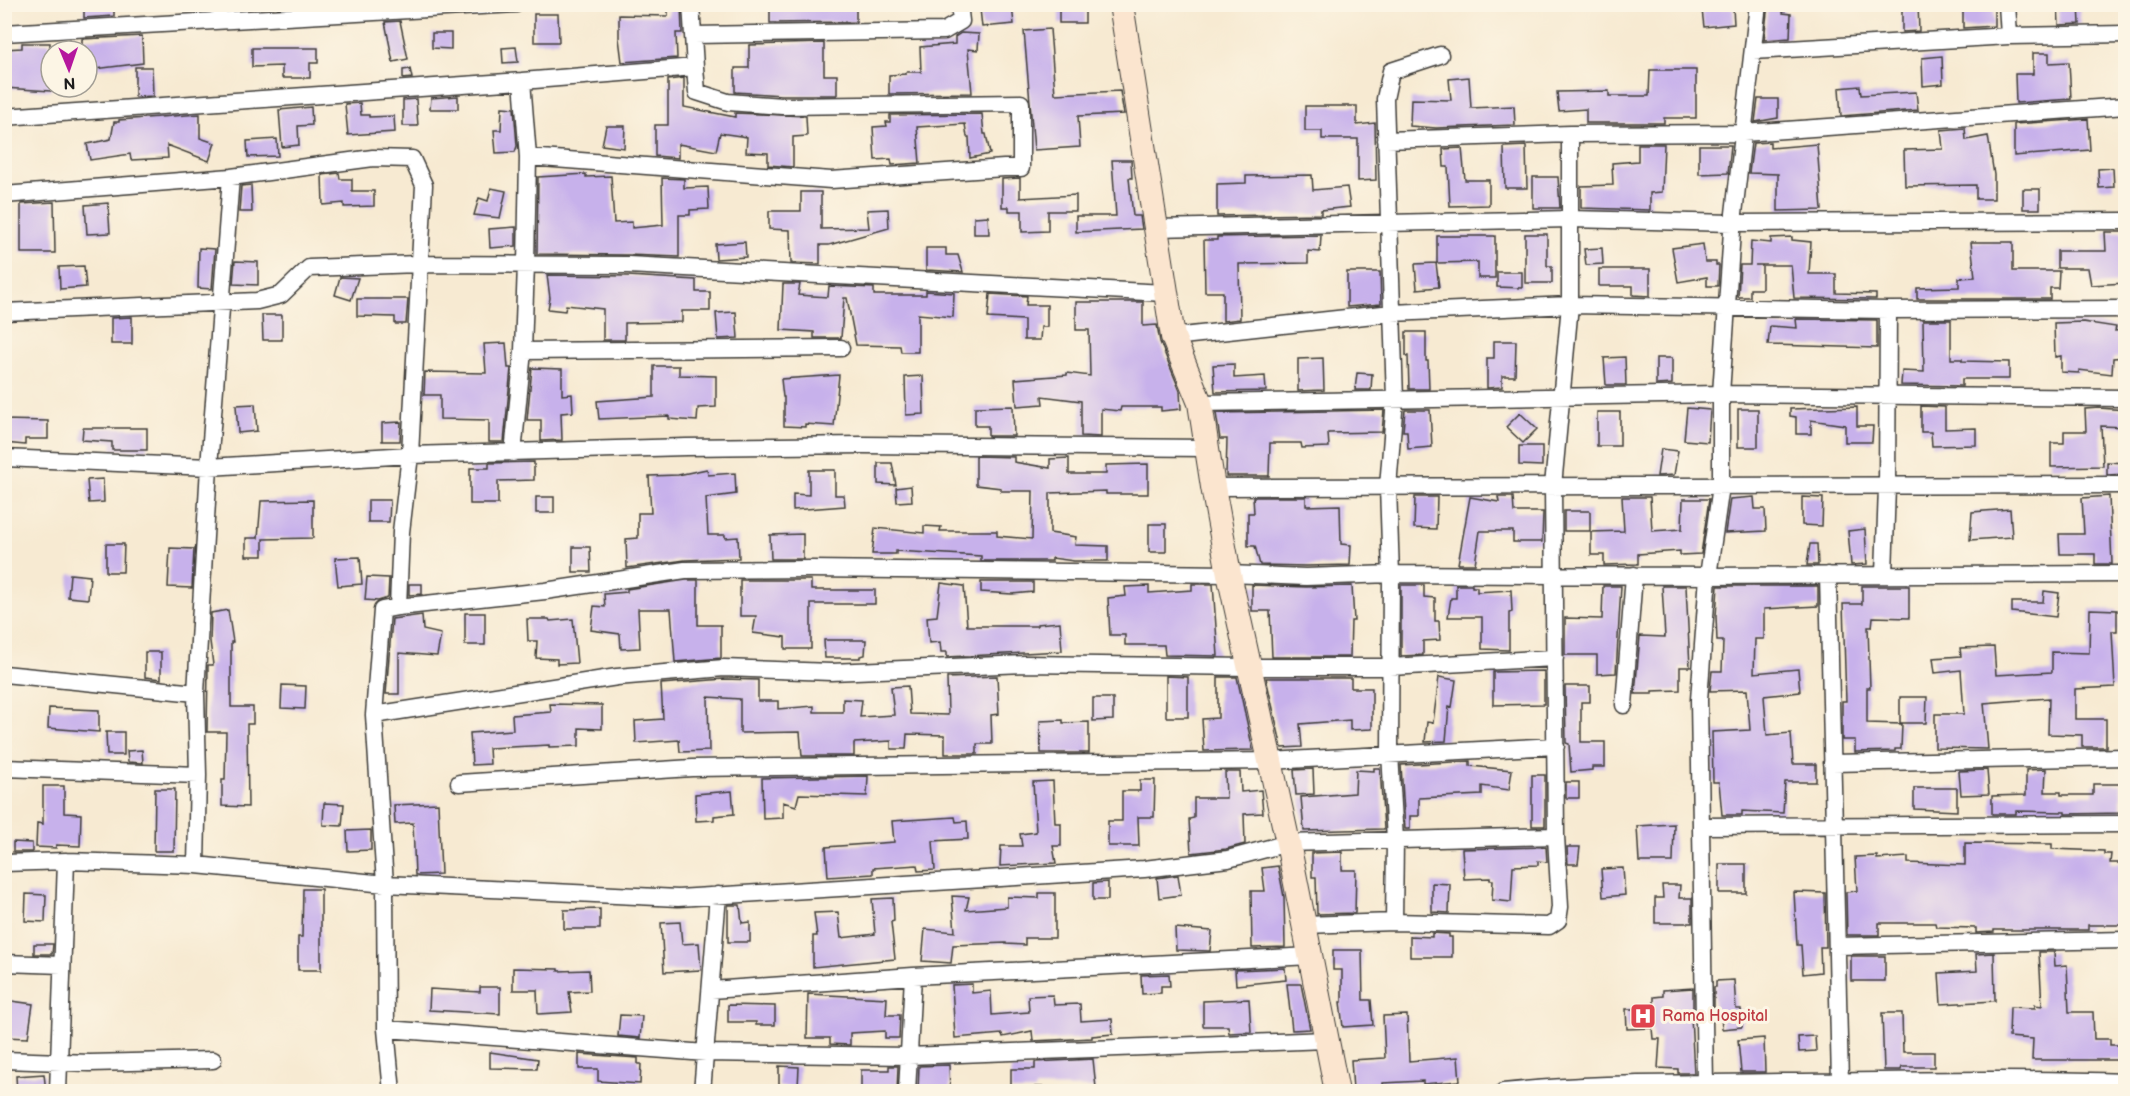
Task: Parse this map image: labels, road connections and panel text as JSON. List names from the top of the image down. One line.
{"places":{"hospital":["Rama Hospital"]},"north":"bottom"}
